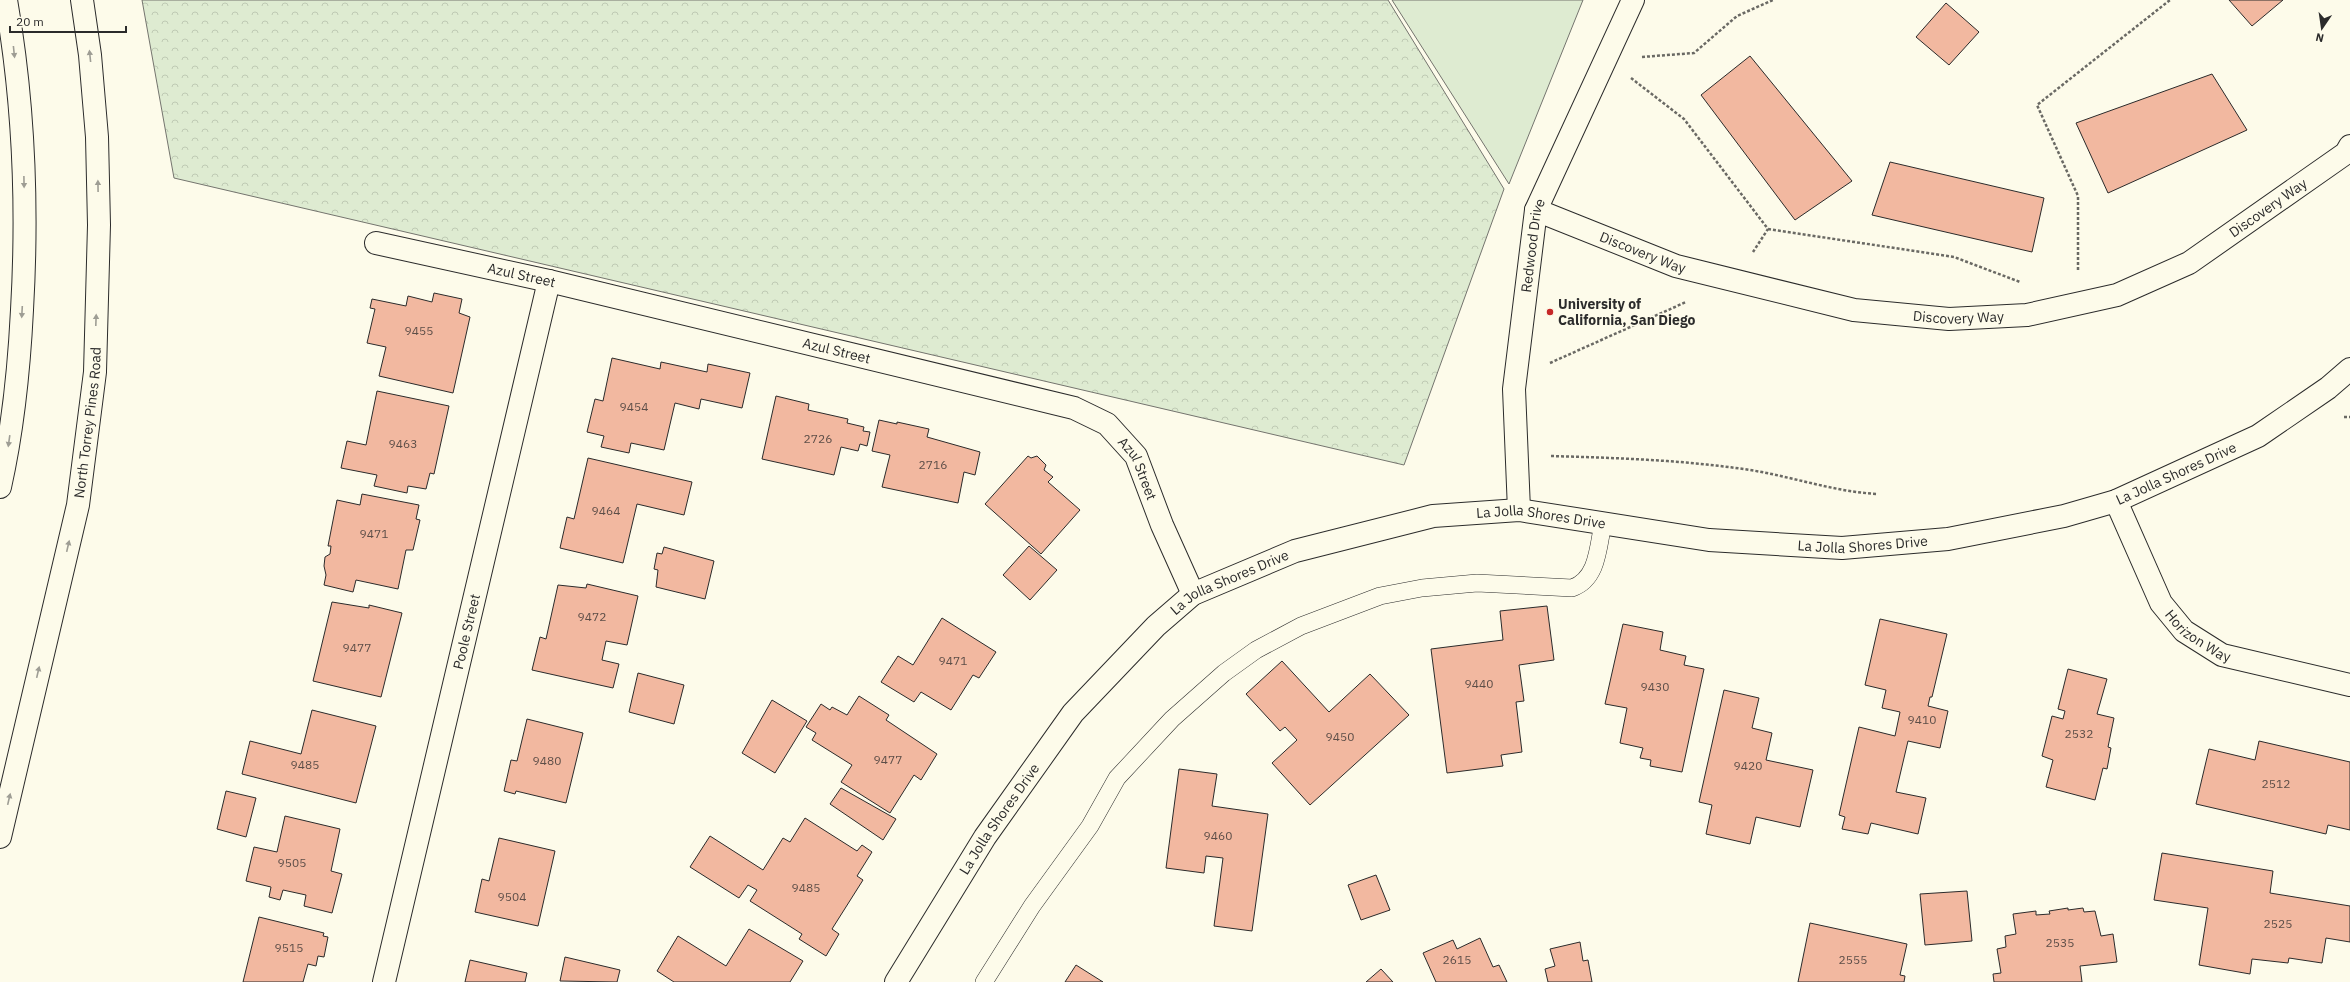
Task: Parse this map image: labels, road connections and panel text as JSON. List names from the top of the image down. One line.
{"streets":{"street":["Discovery Way","Redwood Drive","Azul Street","North Torrey Pines Road","La Jolla Shores Drive","Poole Street","Horizon Way"]},"crossings":[["Discovery Way","Redwood Drive"],["Redwood Drive","La Jolla Shores Drive"],["Azul Street","La Jolla Shores Drive"],["Azul Street","Poole Street"],["La Jolla Shores Drive","Horizon Way"]],"places":["University of California, San Diego"],"house_numbers":["9455","9454","2726","9463","2716","9464","9471","9472","9477","9471","9440","9430","9410","2532","9450","9477","9480","9485","9420","2512","9460","9505","9485","9504","2525","2535","9515","2615","2555"],"scale_bar":"20 m","north":"bottom"}
